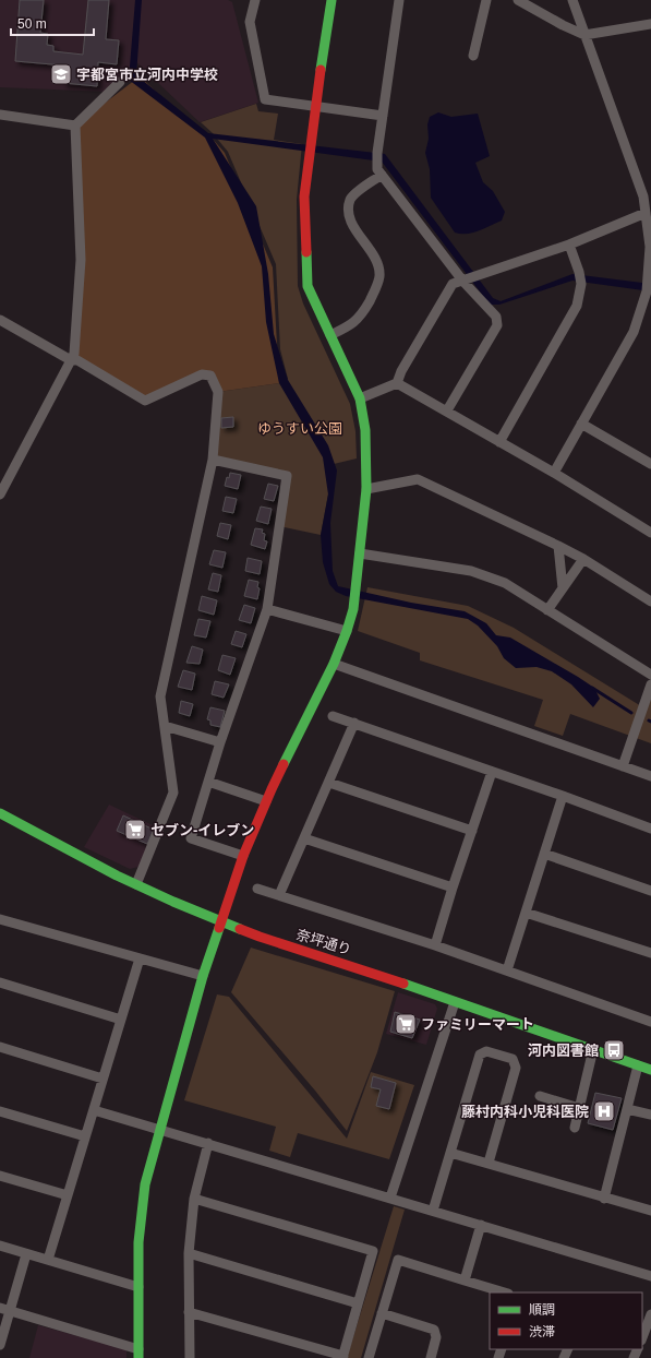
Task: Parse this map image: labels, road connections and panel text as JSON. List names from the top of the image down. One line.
{"streets":{"street":["奈坪通り"]},"parks":["ゆうすい公園"],"places":{"school or university":["宇都宮市立河内中学校"],"supermarket":["セブン-イレブン","ファミリーマート"],"bus stop":["河内図書館"],"hospital":["藤村内科小児科医院"]},"legend":["順調","渋滞"],"scale_bar":"50 m"}
